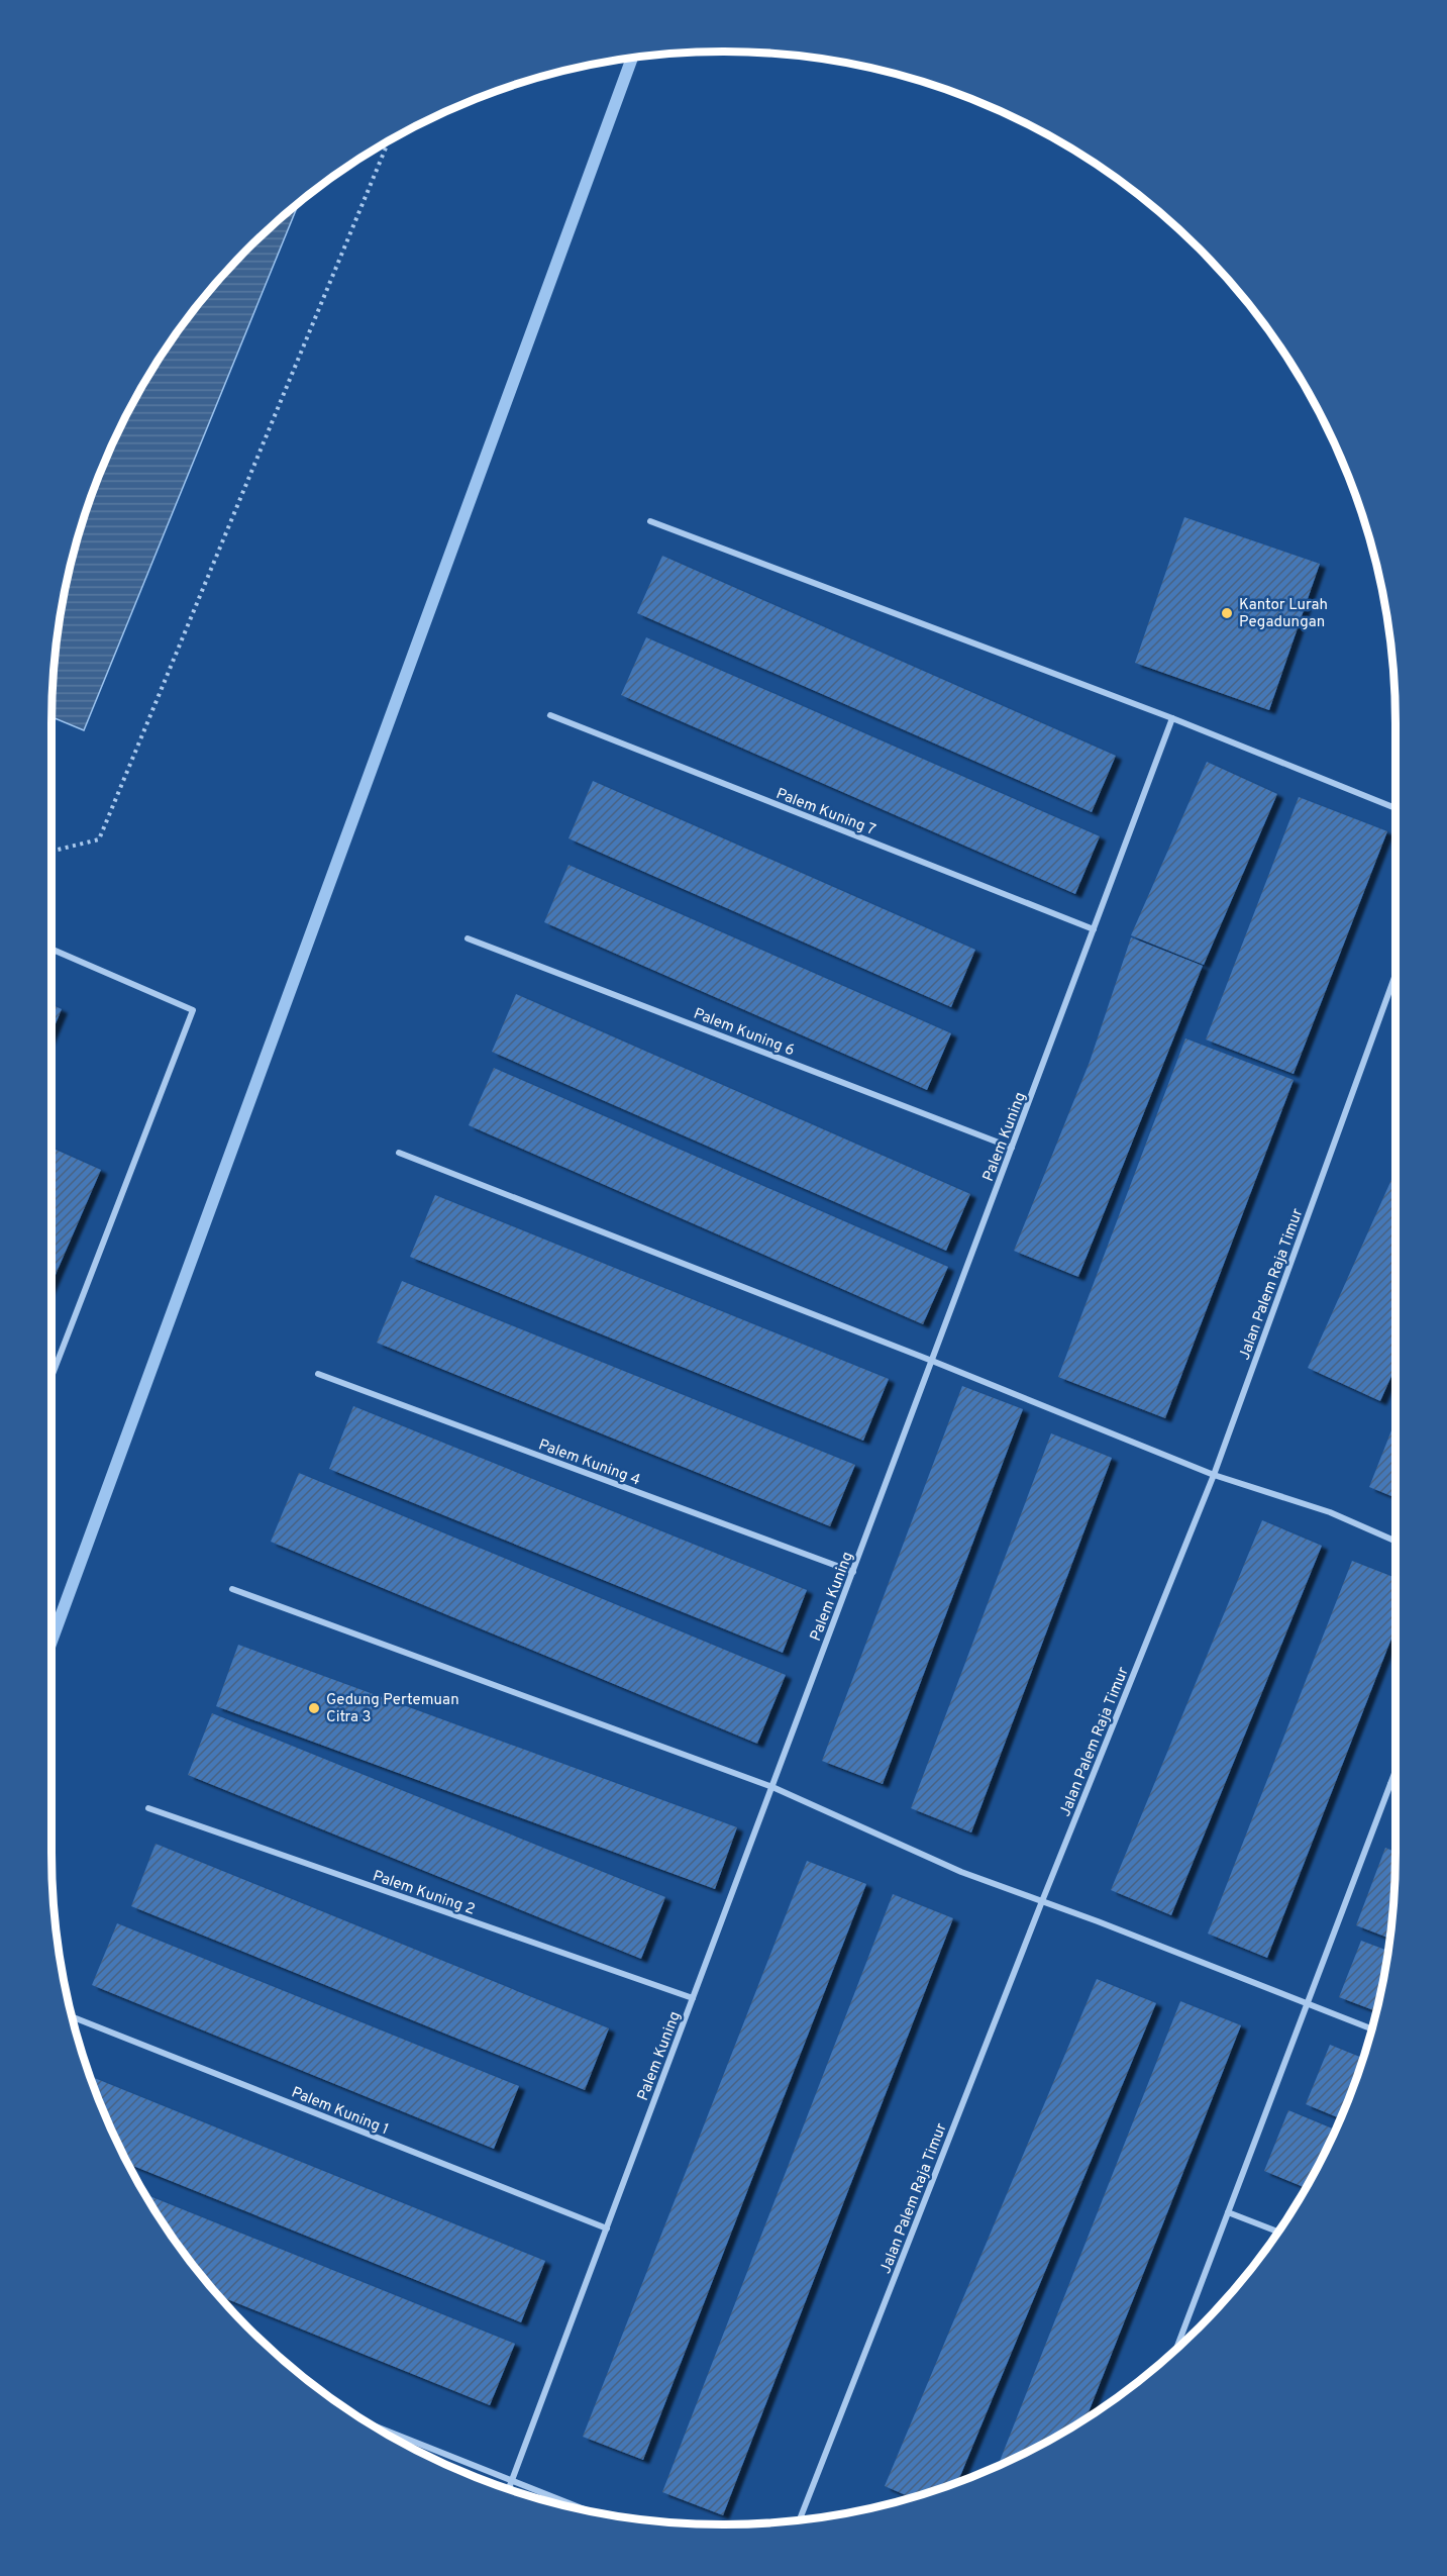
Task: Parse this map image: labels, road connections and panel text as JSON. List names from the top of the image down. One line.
{"streets":{"street":["Palem Kuning 7","Palem Kuning 6","Palem Kuning","Jalan Palem Raja Timur","Palem Kuning 4","Palem Kuning 2","Palem Kuning 1"]},"crossings":[["Palem Kuning 7","Palem Kuning"],["Palem Kuning 6","Palem Kuning"],["Palem Kuning","Palem Kuning 4"],["Palem Kuning","Palem Kuning 2"],["Palem Kuning","Palem Kuning 1"]],"places":["Kantor Lurah Pegadungan","Gedung Pertemuan Citra 3"]}
